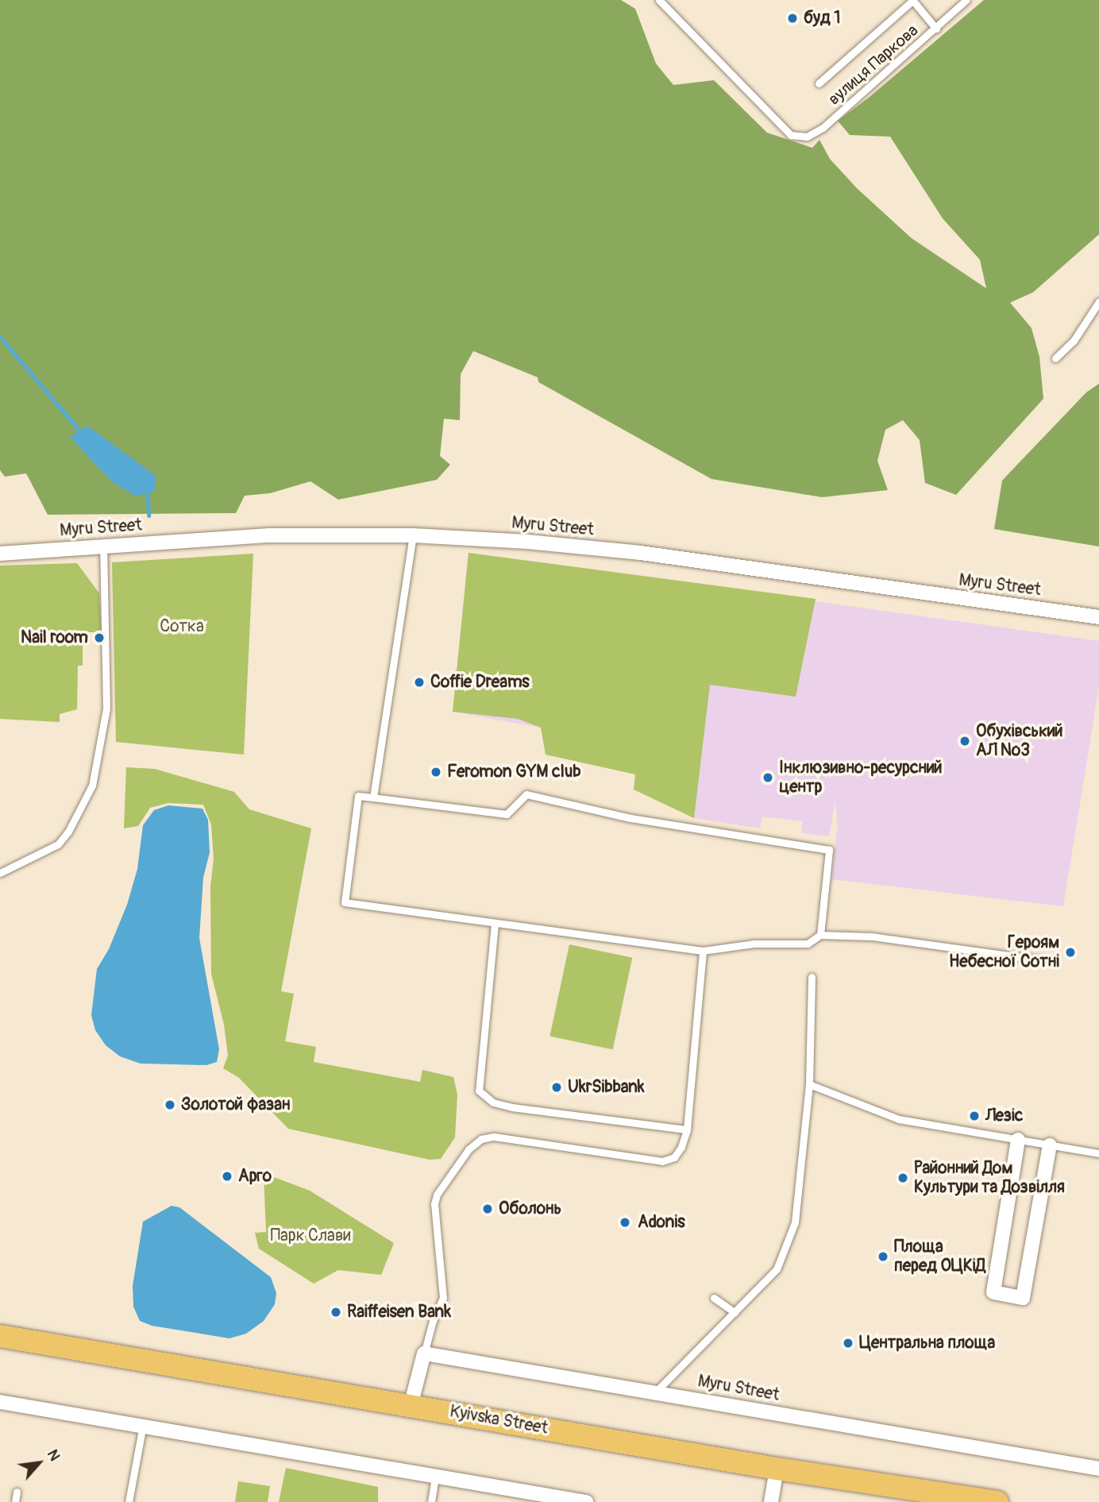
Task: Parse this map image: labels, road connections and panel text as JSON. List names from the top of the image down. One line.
{"streets":{"main road":["Kyivska Street"],"street":["Myru Street"],"lane":["вулиця Паркова"]},"parks":["Сотка","Парк Слави"],"places":["буд 1","Nail room","Coffie Dreams","Обухівський АЛ №3","Feromon GYM club","Інклюзивно-ресурсний центр","Героям Небесної Сотні","UkrSibbank","Золотой фазан","Лезіс","Арго","Районний Дом Культури та Дозвілля","Оболонь","Adonis","Площа перед ОЦКіД","Raiffeisen Bank","Центральна площа"],"north":"top right"}
